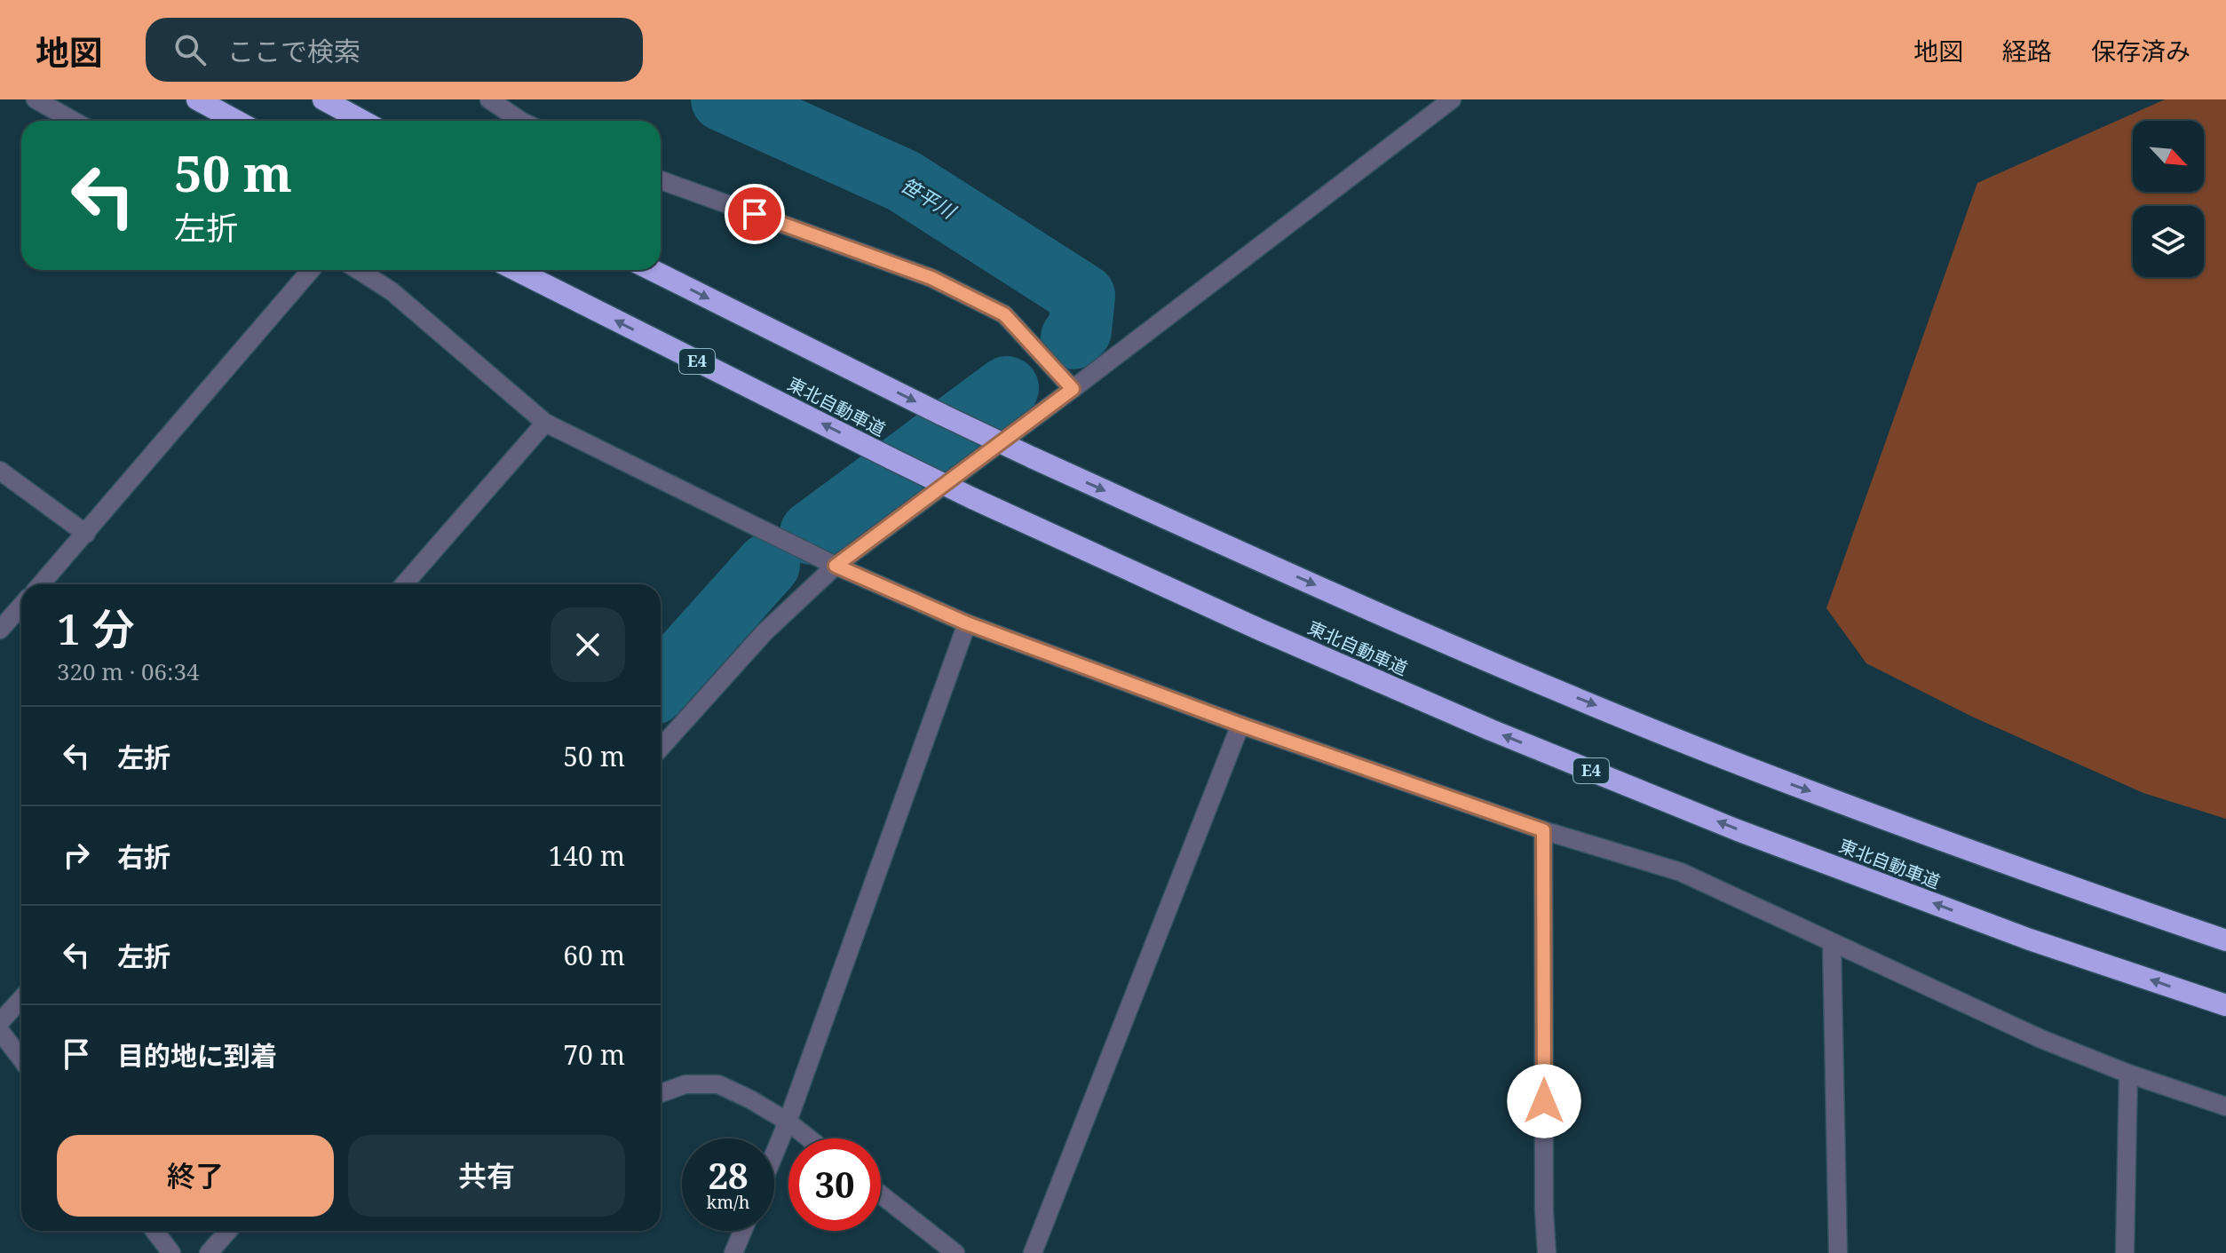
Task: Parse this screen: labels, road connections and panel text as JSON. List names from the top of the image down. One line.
{"streets":{"highway":["E4","東北自動車道"]},"water":["笹平川"],"north":"bottom right","page":{"header":"地図","search":"ここで検索","nav":["地図","経路","保存済み"],"turn":["50 m","左折"],"heading":["1 分","320 m · 06:34"],"list":[{"name":"左折","value":"50 m"},{"name":"右折","value":"140 m"},{"name":"左折","value":"60 m"},{"name":"目的地に到着","value":"70 m"}],"buttons":["終了","共有"],"speed":"28 km/h","limit":"30"}}
